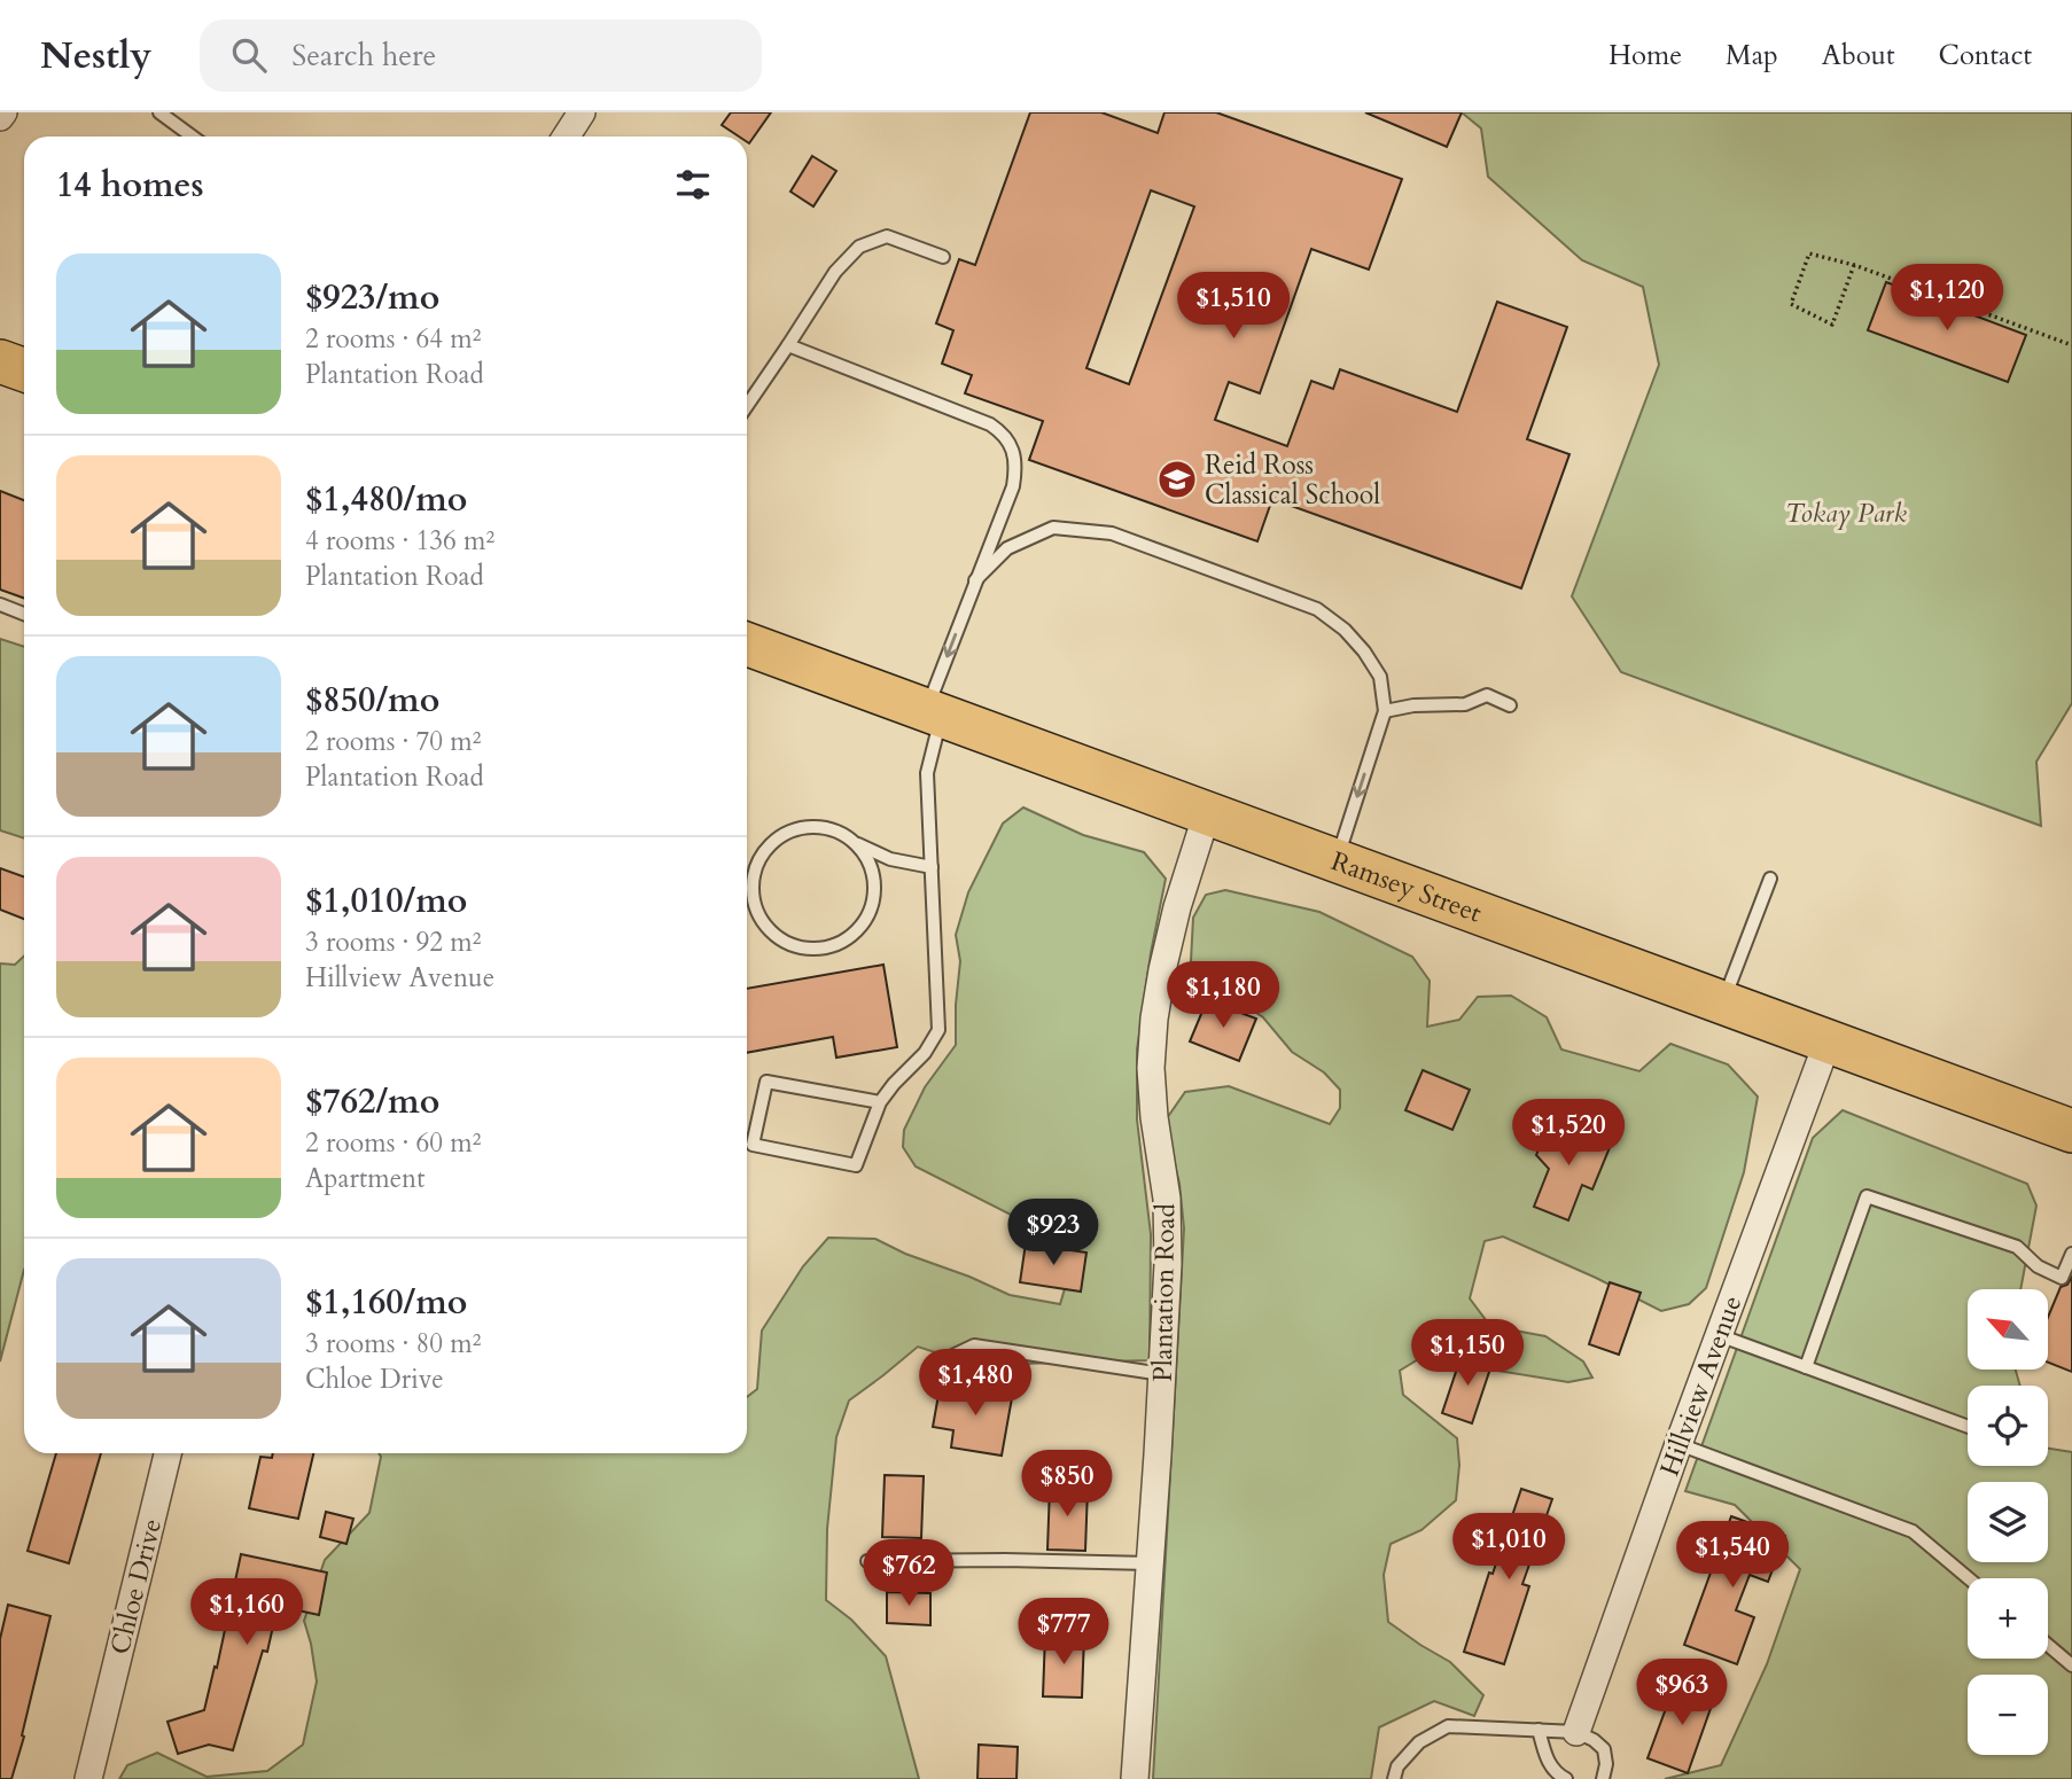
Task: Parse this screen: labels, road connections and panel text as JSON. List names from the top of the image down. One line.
{"streets":{"main road":["Ramsey Street"],"street":["Plantation Road","Hillview Avenue","Chloe Drive"]},"crossings":[["Ramsey Street","Plantation Road"],["Ramsey Street","Hillview Avenue"]],"parks":["Tokay Park"],"places":{"school or university":["Reid Ross Classical School"]},"north":"top left","page":{"header":"Nestly","search":"Search here","nav":["Home","Map","About","Contact"],"heading":"14 homes","list":[{"name":"$923/mo","note":"2 rooms · 64 m² · Plantation Road"},{"name":"$1,480/mo","note":"4 rooms · 136 m² · Plantation Road"},{"name":"$850/mo","note":"2 rooms · 70 m² · Plantation Road"},{"name":"$1,010/mo","note":"3 rooms · 92 m² · Hillview Avenue"},{"name":"$762/mo","note":"2 rooms · 60 m² · Apartment"},{"name":"$1,160/mo","note":"3 rooms · 80 m² · Chloe Drive"}],"price":["$1,120","$1,510","$1,180","$1,520","$923","$1,150","$1,480","$850","$1,010","$1,540","$762","$1,160","$777","$963"],"map_buttons":["+","−"]}}
